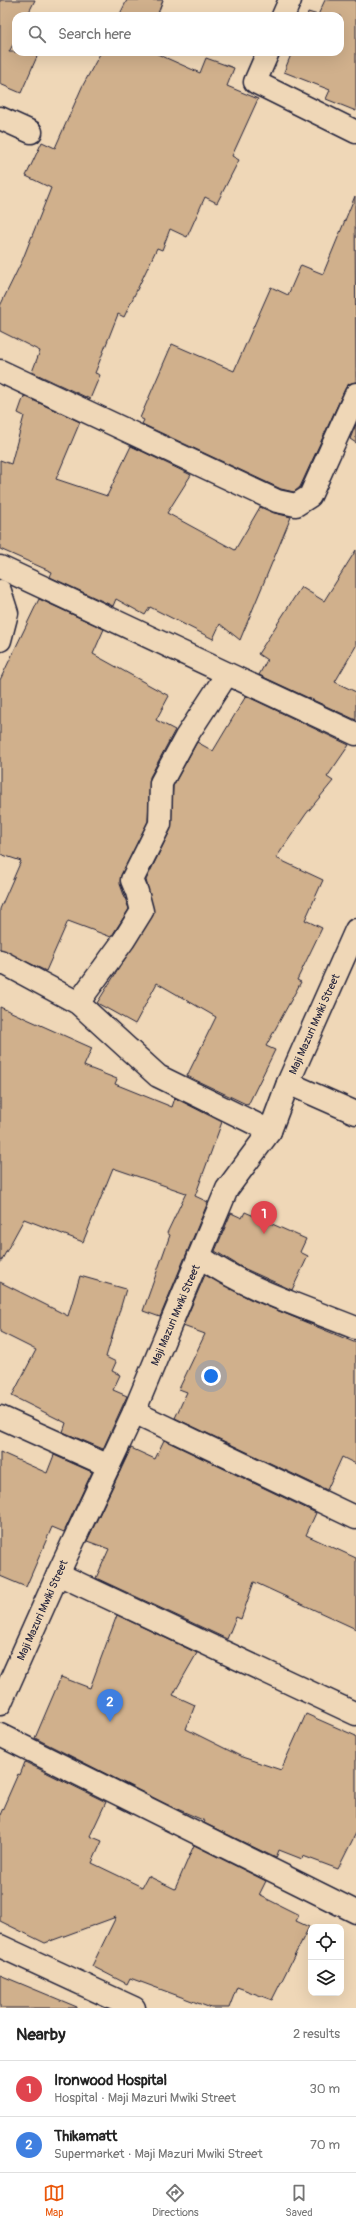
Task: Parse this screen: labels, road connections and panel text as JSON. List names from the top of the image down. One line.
{"streets":{"street":["Maji Mazuri Mwiki Street"]},"page":{"search":"Search here","pins":["1","2"],"heading":["Nearby","2 results"],"list":[{"mark":"1","name":"Ironwood Hospital","note":"Hospital · Maji Mazuri Mwiki Street","value":"30 m"},{"mark":"2","name":"Thikamatt","note":"Supermarket · Maji Mazuri Mwiki Street","value":"70 m"}],"nav":["Map","Directions","Saved"]}}
